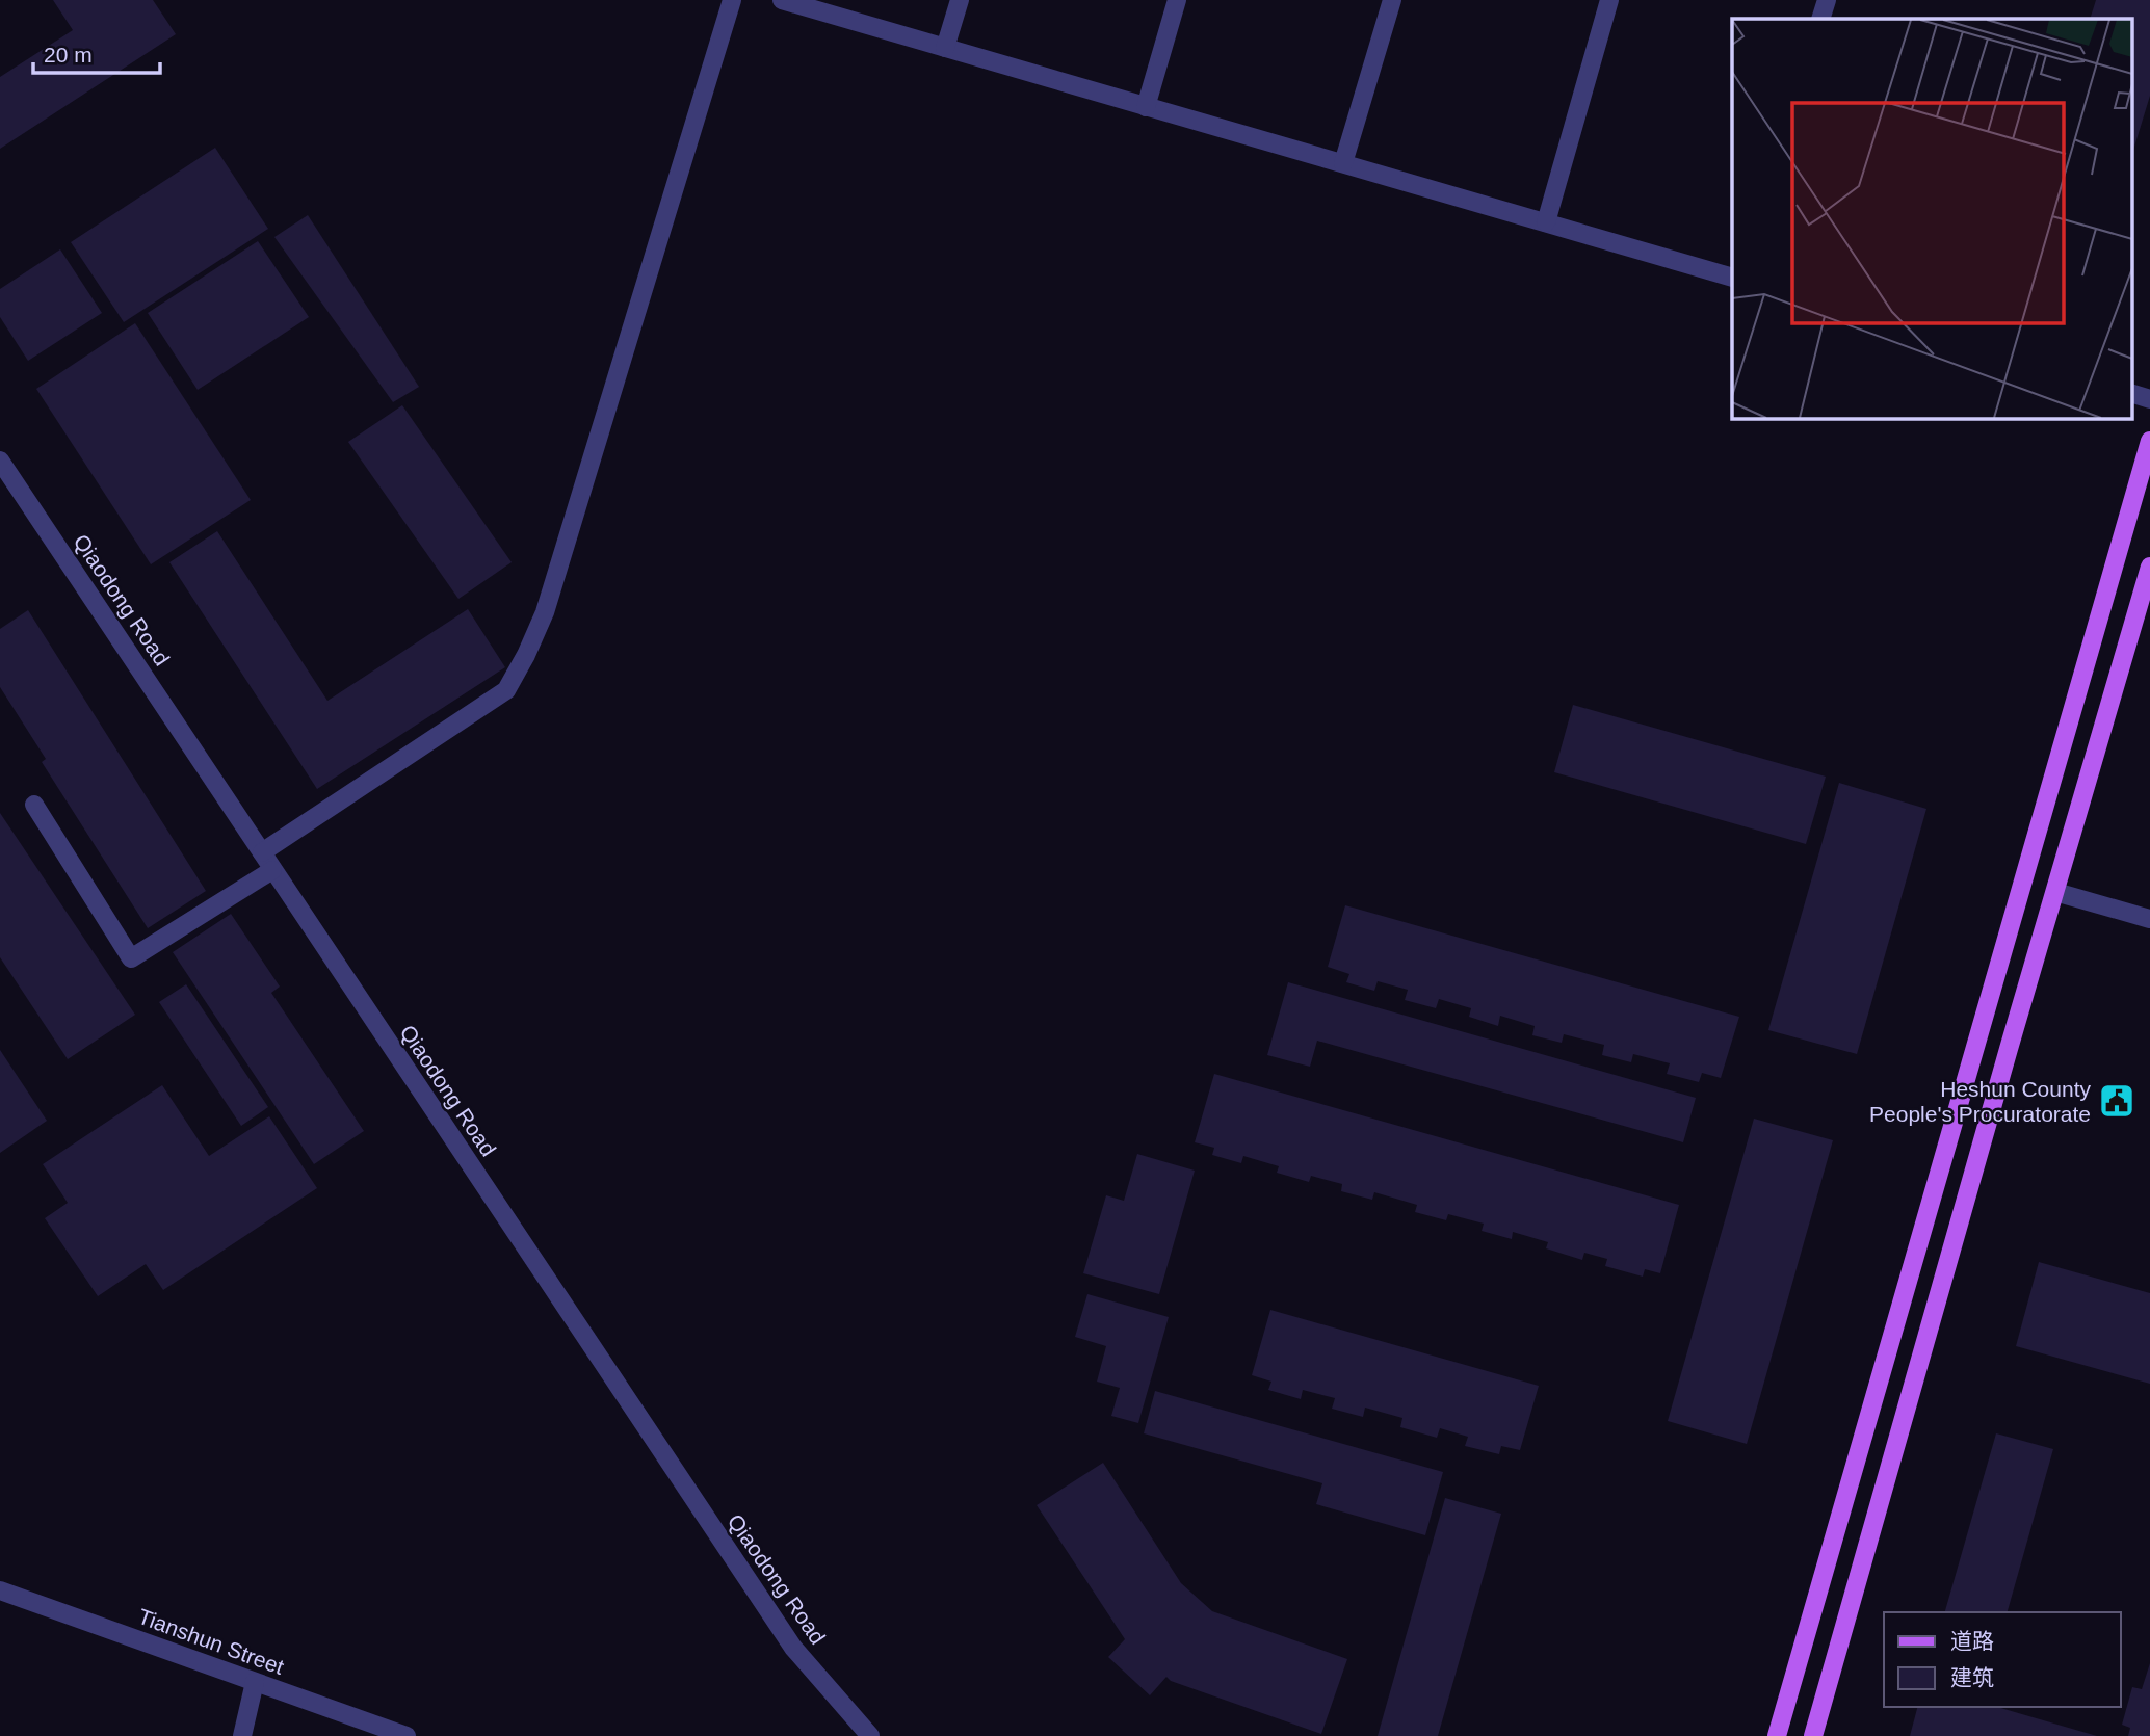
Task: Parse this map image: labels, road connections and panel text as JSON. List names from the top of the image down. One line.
{"streets":{"street":["Qiaodong Road","Tianshun Street"]},"places":{"public building":["Heshun County People's Procuratorate"]},"legend":["道路","建筑"],"scale_bar":"20 m"}
